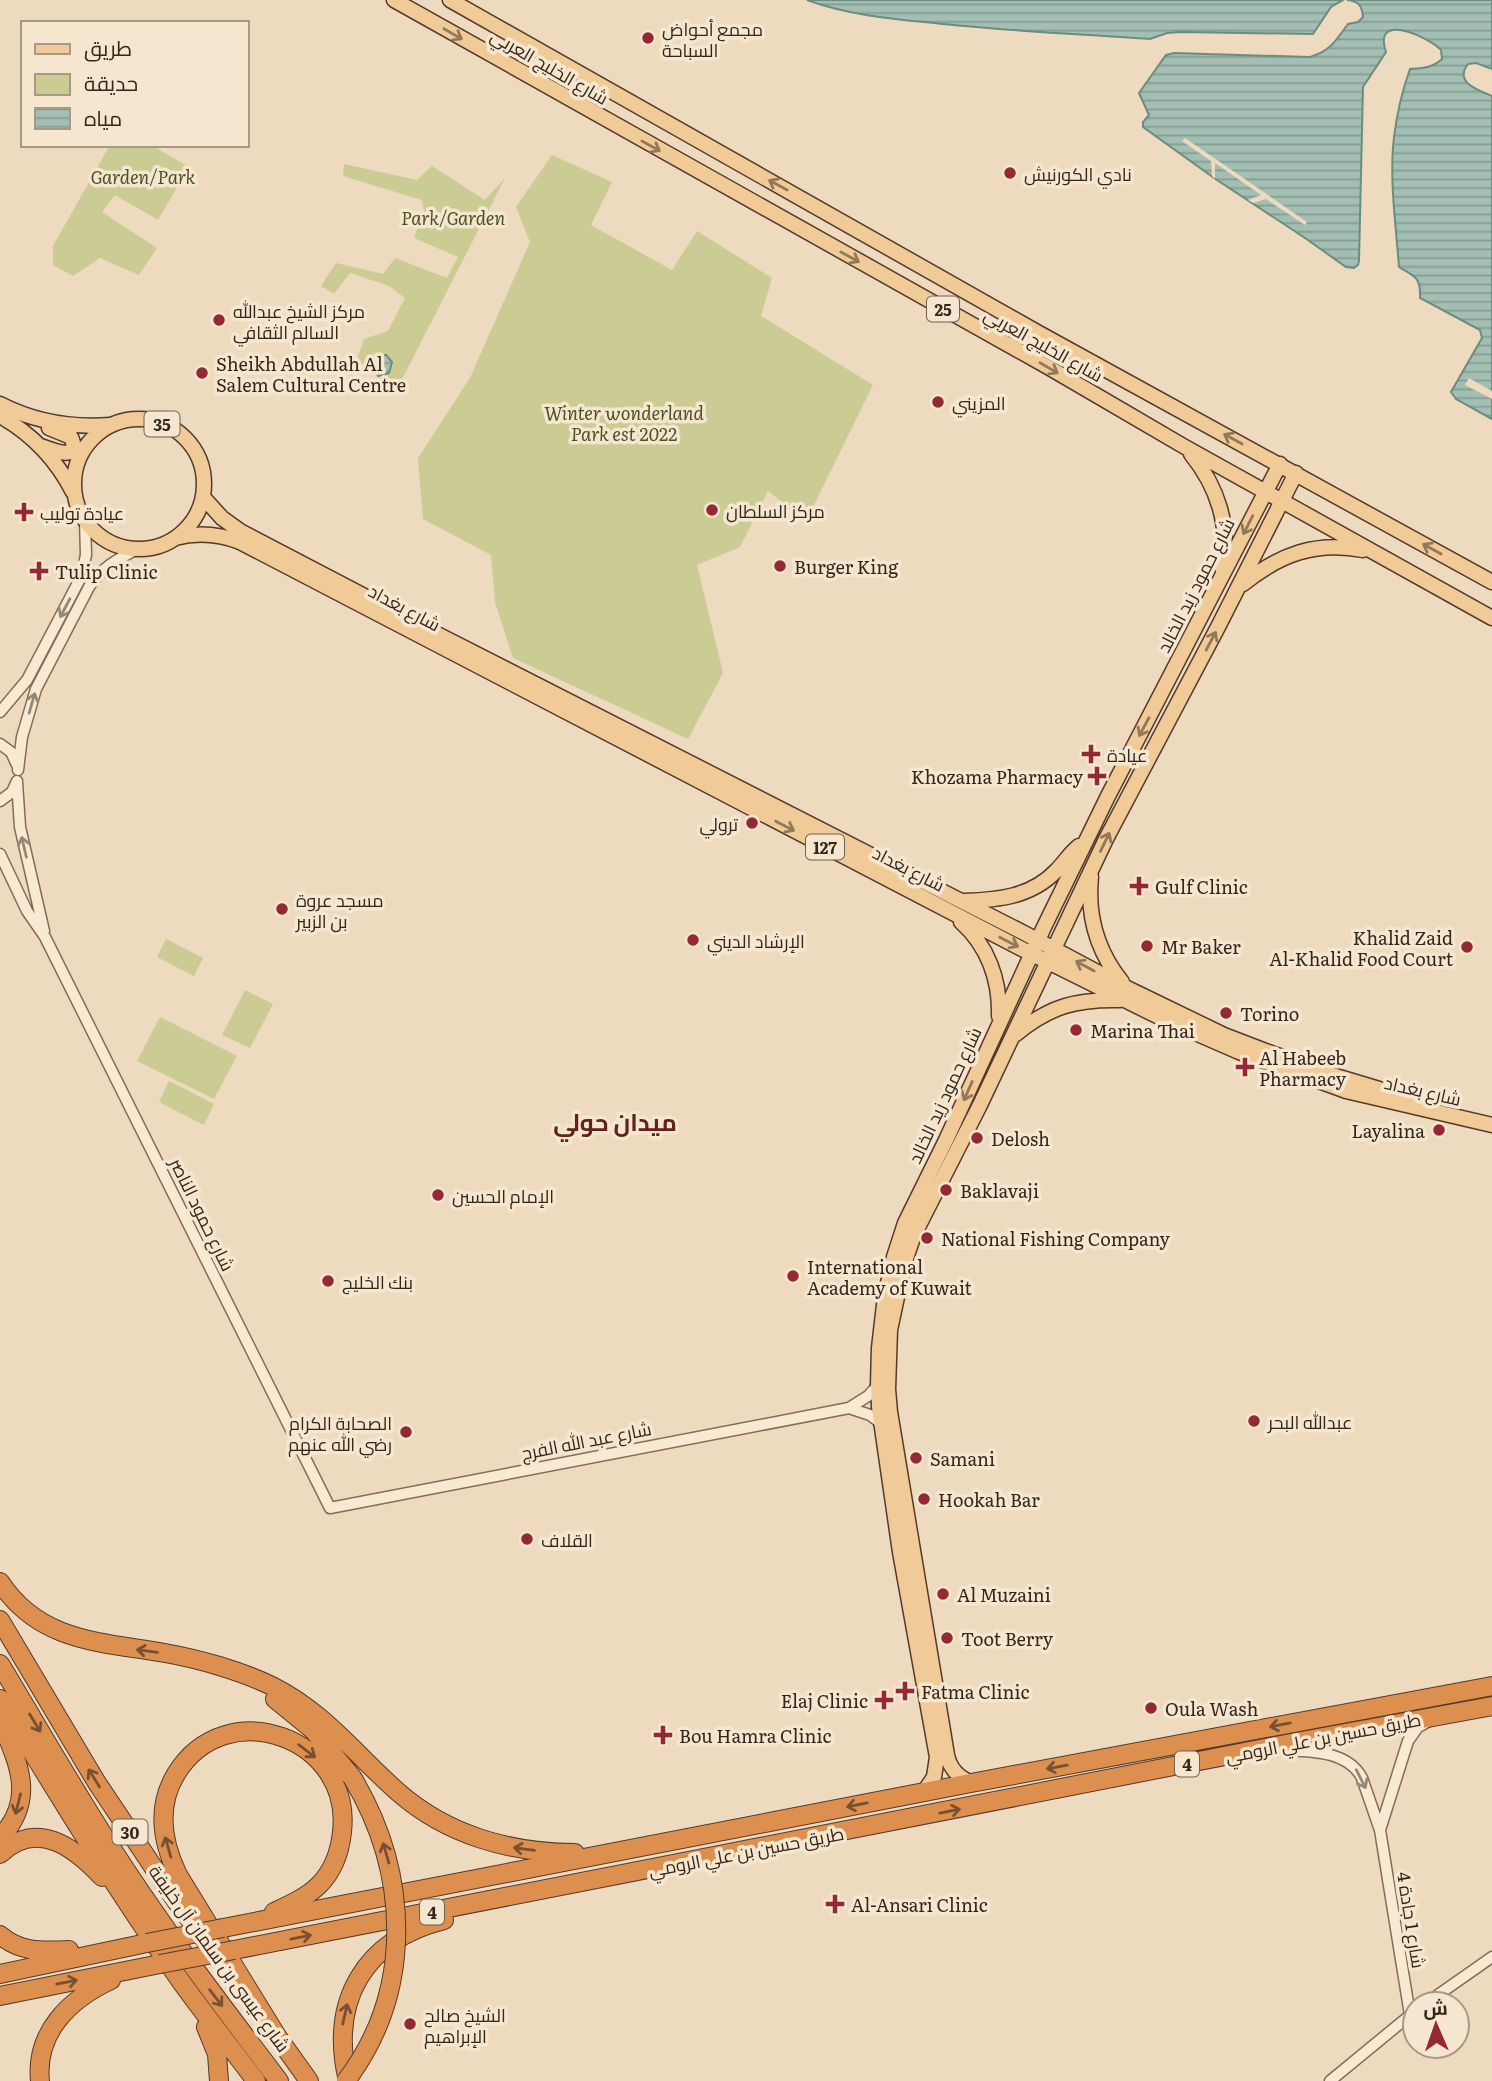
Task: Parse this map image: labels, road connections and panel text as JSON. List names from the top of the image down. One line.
{"streets":{"highway":["طريق حسين بن علي الرومي","4","30","شارع عيسى بن سلمان آل خليفة"],"main road":["شارع الخليج العربي","25","35","شارع حمود زيد الخالد","شارع بغداد","127"],"street":["شارع حمود الناصر","شارع عبد الله الفرج","شارع 1 جادة 4"]},"crossings":[["شارع الخليج العربي","شارع حمود زيد الخالد"],["35","شارع بغداد"],["شارع حمود زيد الخالد","شارع بغداد"],["شارع حمود زيد الخالد","شارع عبد الله الفرج"],["شارع حمود زيد الخالد","طريق حسين بن علي الرومي"],["شارع حمود الناصر","شارع عبد الله الفرج"],["طريق حسين بن علي الرومي","شارع 1 جادة 4"]],"districts":["ميدان حولي"],"parks":["Garden/Park","Park/Garden","Winter wonderland Park est 2022"],"places":{"other":["مجمع أحواض السباحة","نادي الكورنيش","مركز الشيخ عبدالله السالم الثقافي","Sheikh Abdullah Al Salem Cultural Centre","المزيني","مركز السلطان","Burger King","ترولي","مسجد عروة بن الزبير","الإرشاد الديني","Mr Baker","Khalid Zaid Al-Khalid Food Court","Torino","Marina Thai","Layalina","Delosh","Baklavaji","الإمام الحسين","National Fishing Company","International Academy of Kuwait","بنك الخليج","عبدالله البحر","الصحابة الكرام رضي الله عنهم","Samani","Hookah Bar","القلاف","Al Muzaini","Toot Berry","Oula Wash","الشيخ صالح الإبراهيم"],"health":["عيادة توليب","Tulip Clinic","عيادة","Khozama Pharmacy","Gulf Clinic","Al Habeeb Pharmacy","Fatma Clinic","Elaj Clinic","Bou Hamra Clinic","Al-Ansari Clinic"]},"legend":["طريق","حديقة","مياه"],"north":"top"}
